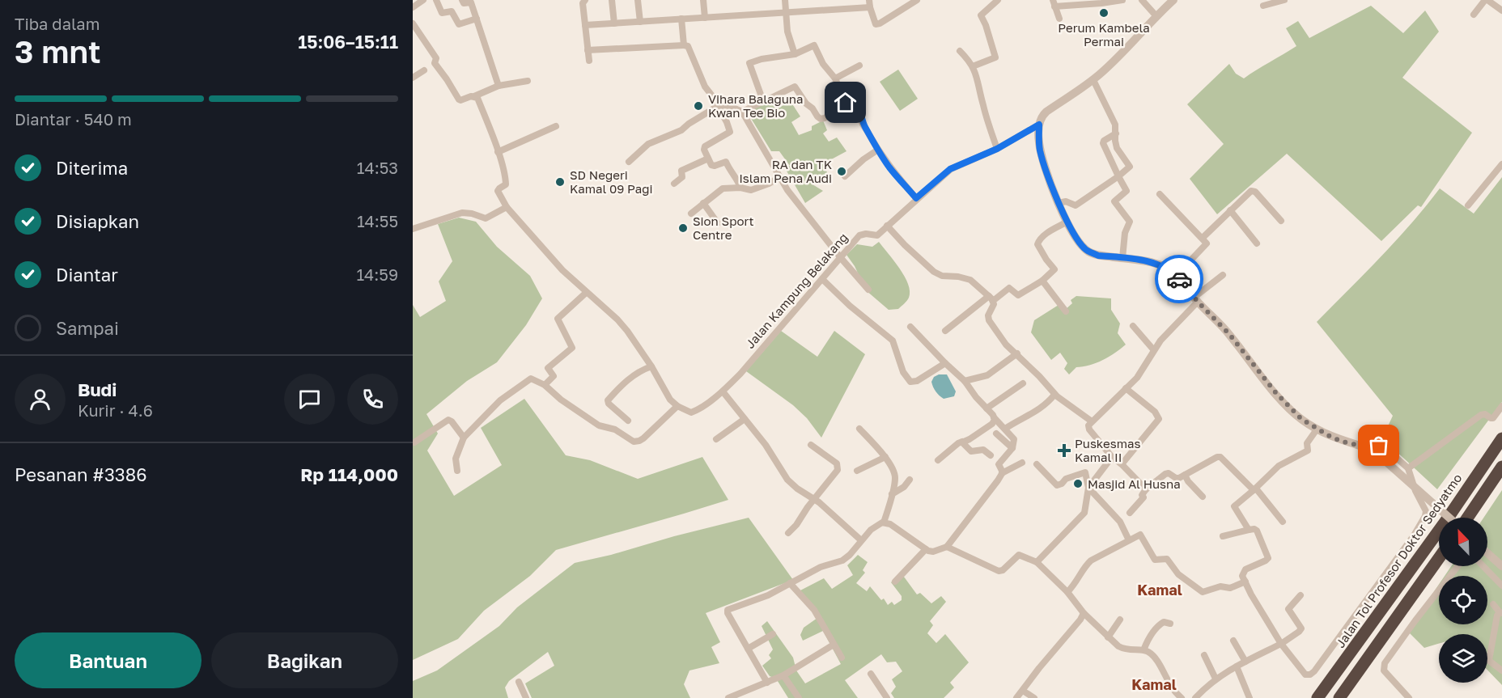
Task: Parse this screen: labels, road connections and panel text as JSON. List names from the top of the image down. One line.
{"streets":{"highway":["Jalan Tol Profesor Doktor Sedyatmo"],"street":["Jalan Kampung Belakang"]},"districts":["Kamal","Kamal"],"places":{"other":["Perum Kambela Permai","Vihara Balaguna Kwan Tee Bio","RA dan TK Islam Pena Audi","SD Negeri Kamal 09 Pagi","Sion Sport Centre","Masjid Al Husna"],"health":["Puskesmas Kamal II"]},"north":"top left","page":{"heading":["3 mnt","Tiba dalam","15:06–15:11"],"panel":["Budi","Kurir · 4.6","Pesanan #3386","Rp 114,000"],"bar":"Diantar · 540 m","list":[["Diterima","14:53"],["Disiapkan","14:55"],["Diantar","14:59"],"Sampai"],"buttons":["Bantuan","Bagikan"]}}
